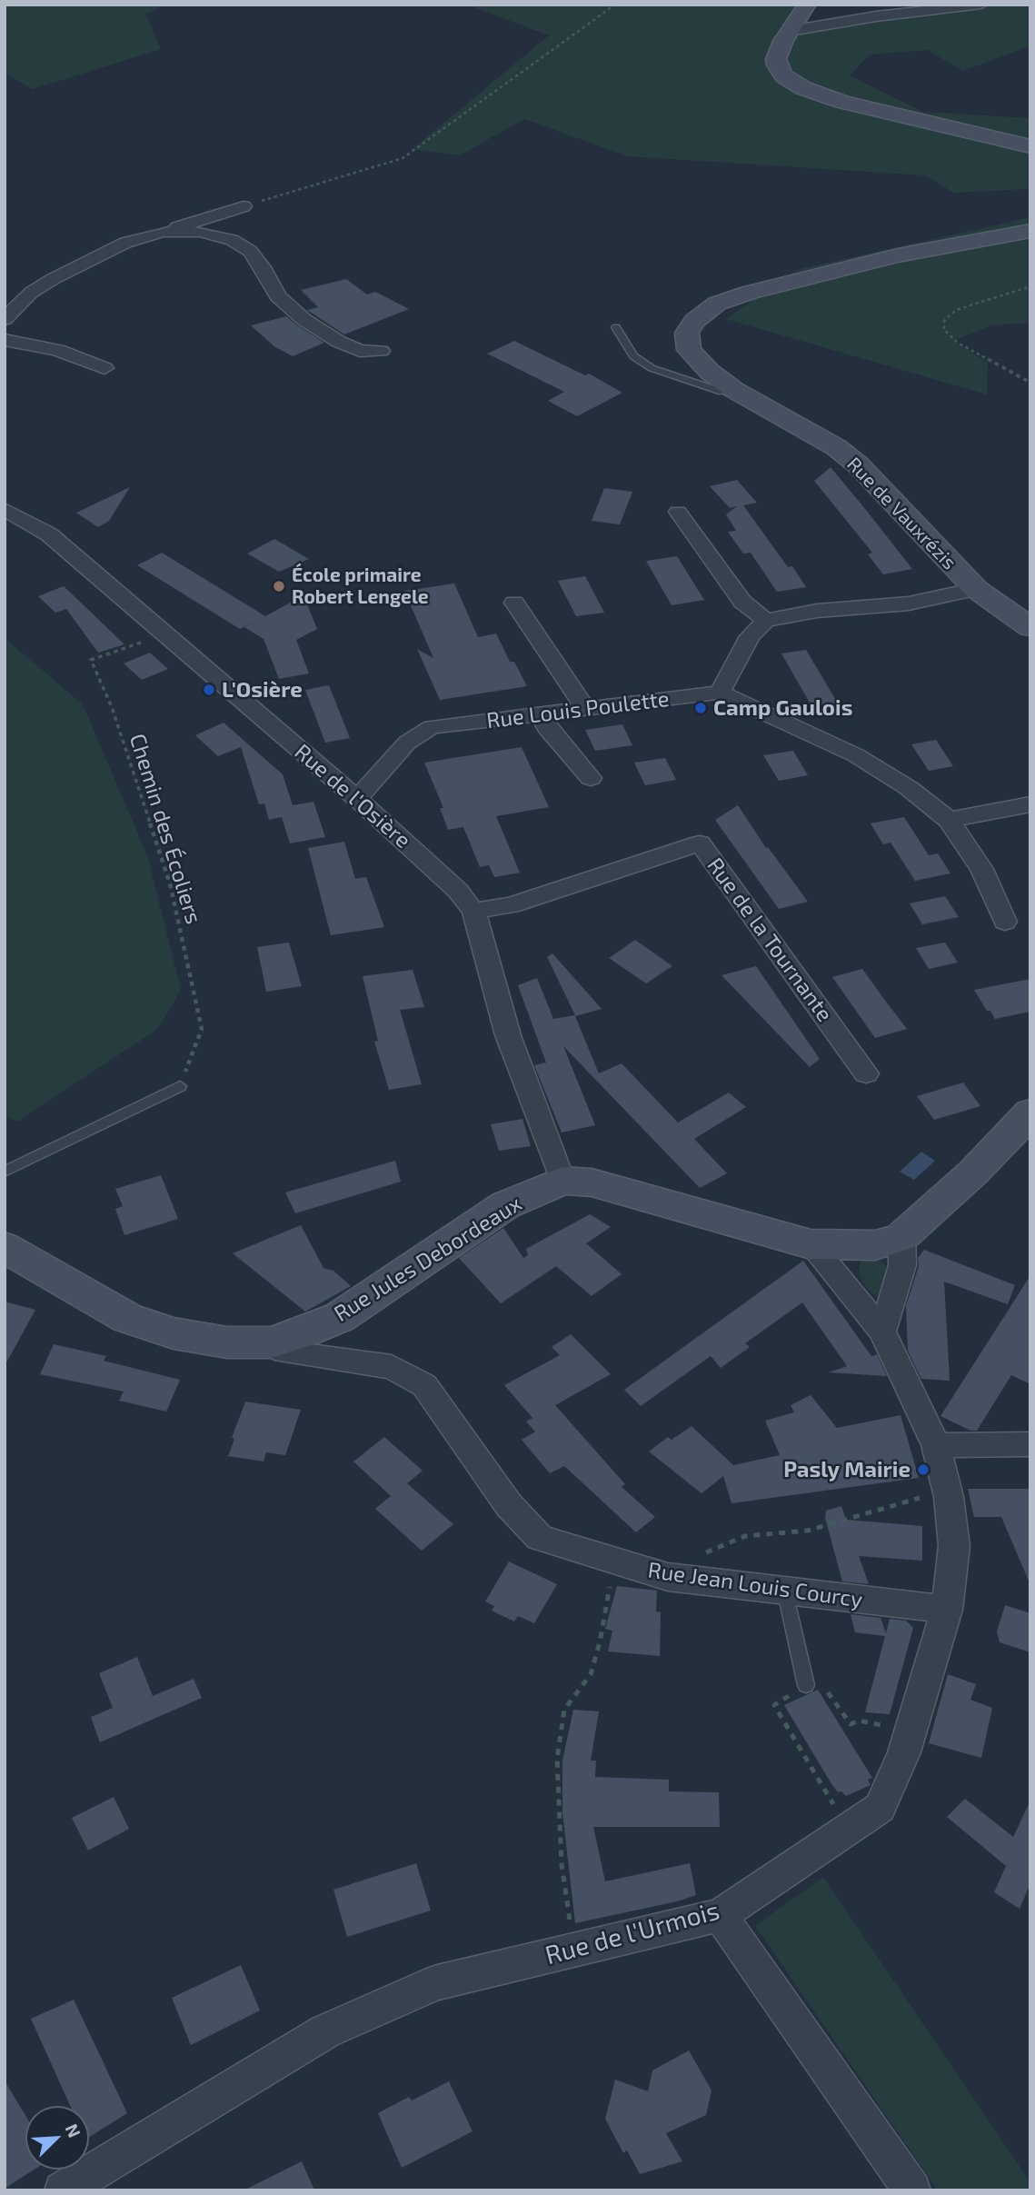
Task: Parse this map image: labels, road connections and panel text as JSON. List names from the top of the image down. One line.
{"streets":{"street":["Rue de Vauxrézis","Rue Louis Poulette","Rue de l'Osière","Rue de la Tournante","Rue Jules Debordeaux","Rue Jean Louis Courcy","Rue de l'Urmois"],"path":["Chemin des Écoliers"]},"crossings":[["Rue Louis Poulette","Rue de l'Osière"],["Rue de l'Osière","Chemin des Écoliers"],["Rue de l'Osière","Rue de la Tournante"],["Rue de l'Osière","Rue Jules Debordeaux"],["Rue Jules Debordeaux","Rue Jean Louis Courcy"],["Rue Jean Louis Courcy","Rue de l'Urmois"]],"places":["École primaire Robert Lengele","L'Osière","Camp Gaulois","Pasly Mairie"],"north":"top right"}
